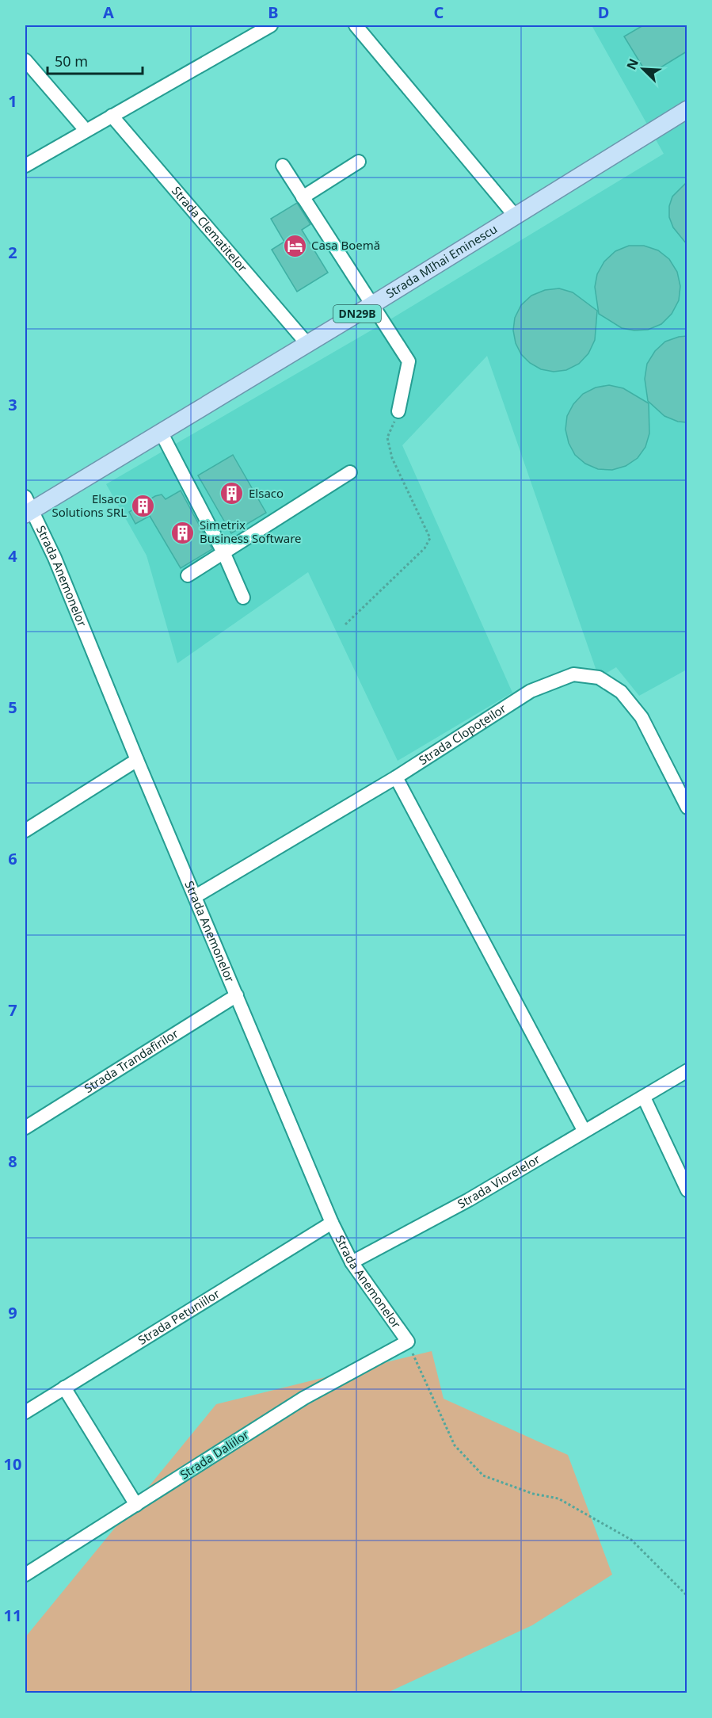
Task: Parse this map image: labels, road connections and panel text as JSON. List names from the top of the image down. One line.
{"streets":{"main road":["Strada MIhai Eminescu","DN29B"],"street":["Strada Clematitelor","Strada Anemonelor","Strada Clopoțeilor","Strada Trandafirilor","Strada Viorelelor","Strada Petuniilor","Strada Daliilor"]},"crossings":[["Strada Clematitelor","Strada MIhai Eminescu"],["Strada MIhai Eminescu","Strada Anemonelor"],["Strada Anemonelor","Strada Clopoțeilor"],["Strada Anemonelor","Strada Trandafirilor"],["Strada Anemonelor","Strada Viorelelor"],["Strada Anemonelor","Strada Petuniilor"],["Strada Anemonelor","Strada Daliilor"]],"places":{"hotel":["Casa Boemă"],"building":["Elsaco","Elsaco Solutions SRL","Simetrix Business Software"]},"scale_bar":"50 m","north":"top left","grid":{"columns":["A","B","C","D"],"rows":["1","2","3","4","5","6","7","8","9","10","11"]}}
